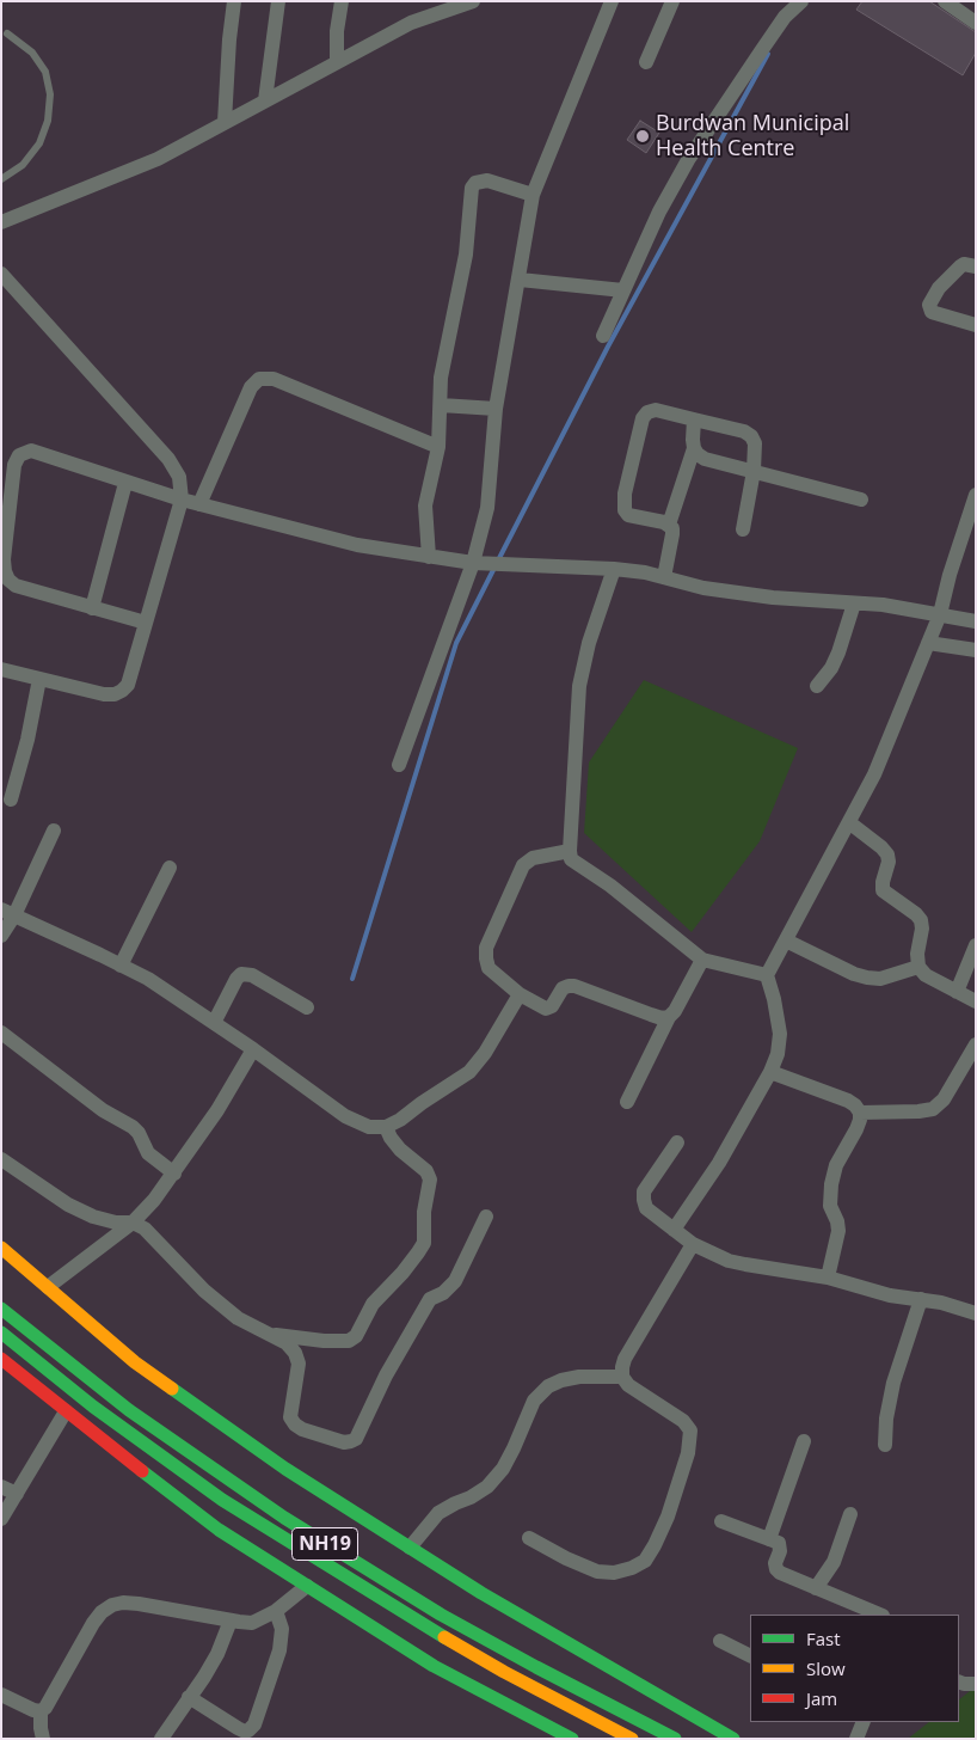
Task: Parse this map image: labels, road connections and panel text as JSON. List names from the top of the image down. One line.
{"streets":{"main road":["NH19"]},"places":["Burdwan Municipal Health Centre"],"legend":["Fast","Slow","Jam"]}
